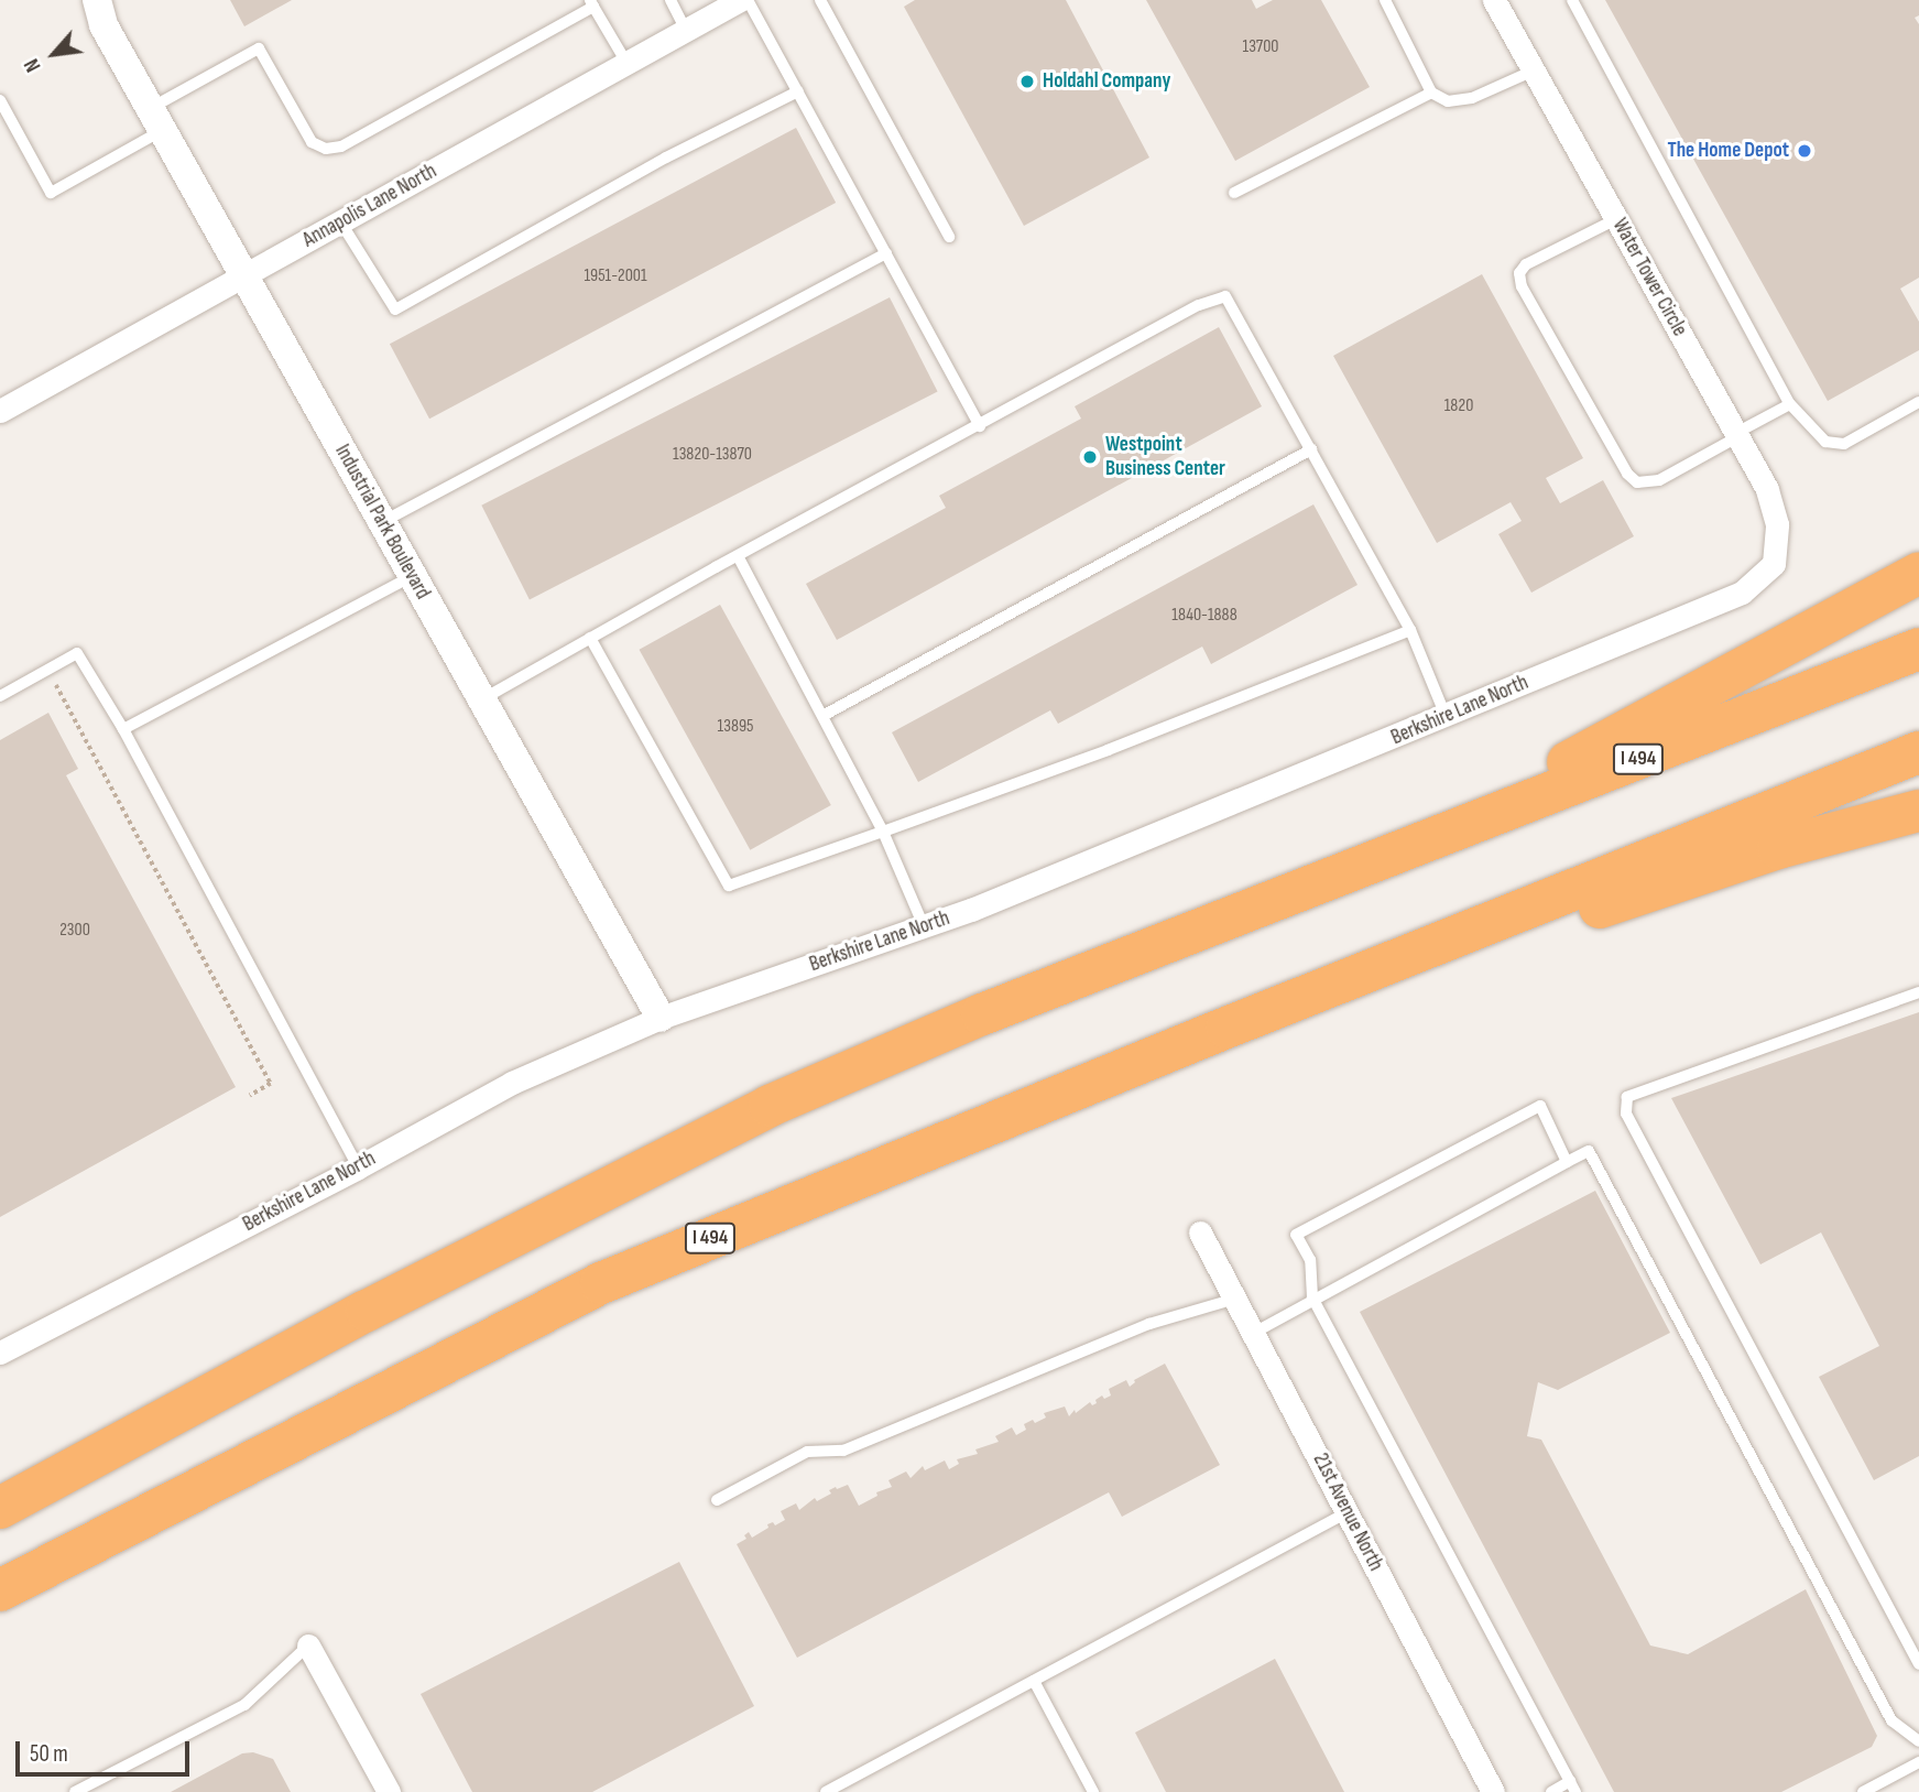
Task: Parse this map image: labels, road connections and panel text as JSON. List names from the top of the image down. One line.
{"streets":{"highway":["I 494"],"street":["Annapolis Lane North","Water Tower Circle","Industrial Park Boulevard","Berkshire Lane North","21st Avenue North"]},"crossings":[["Annapolis Lane North","Industrial Park Boulevard"],["Water Tower Circle","Berkshire Lane North"],["Industrial Park Boulevard","Berkshire Lane North"]],"places":["Holdahl Company","The Home Depot","Westpoint Business Center"],"house_numbers":["13700","1951-2001","1820","13820-13870","1840-1888","13895","2300"],"scale_bar":"50 m","north":"bottom left"}
